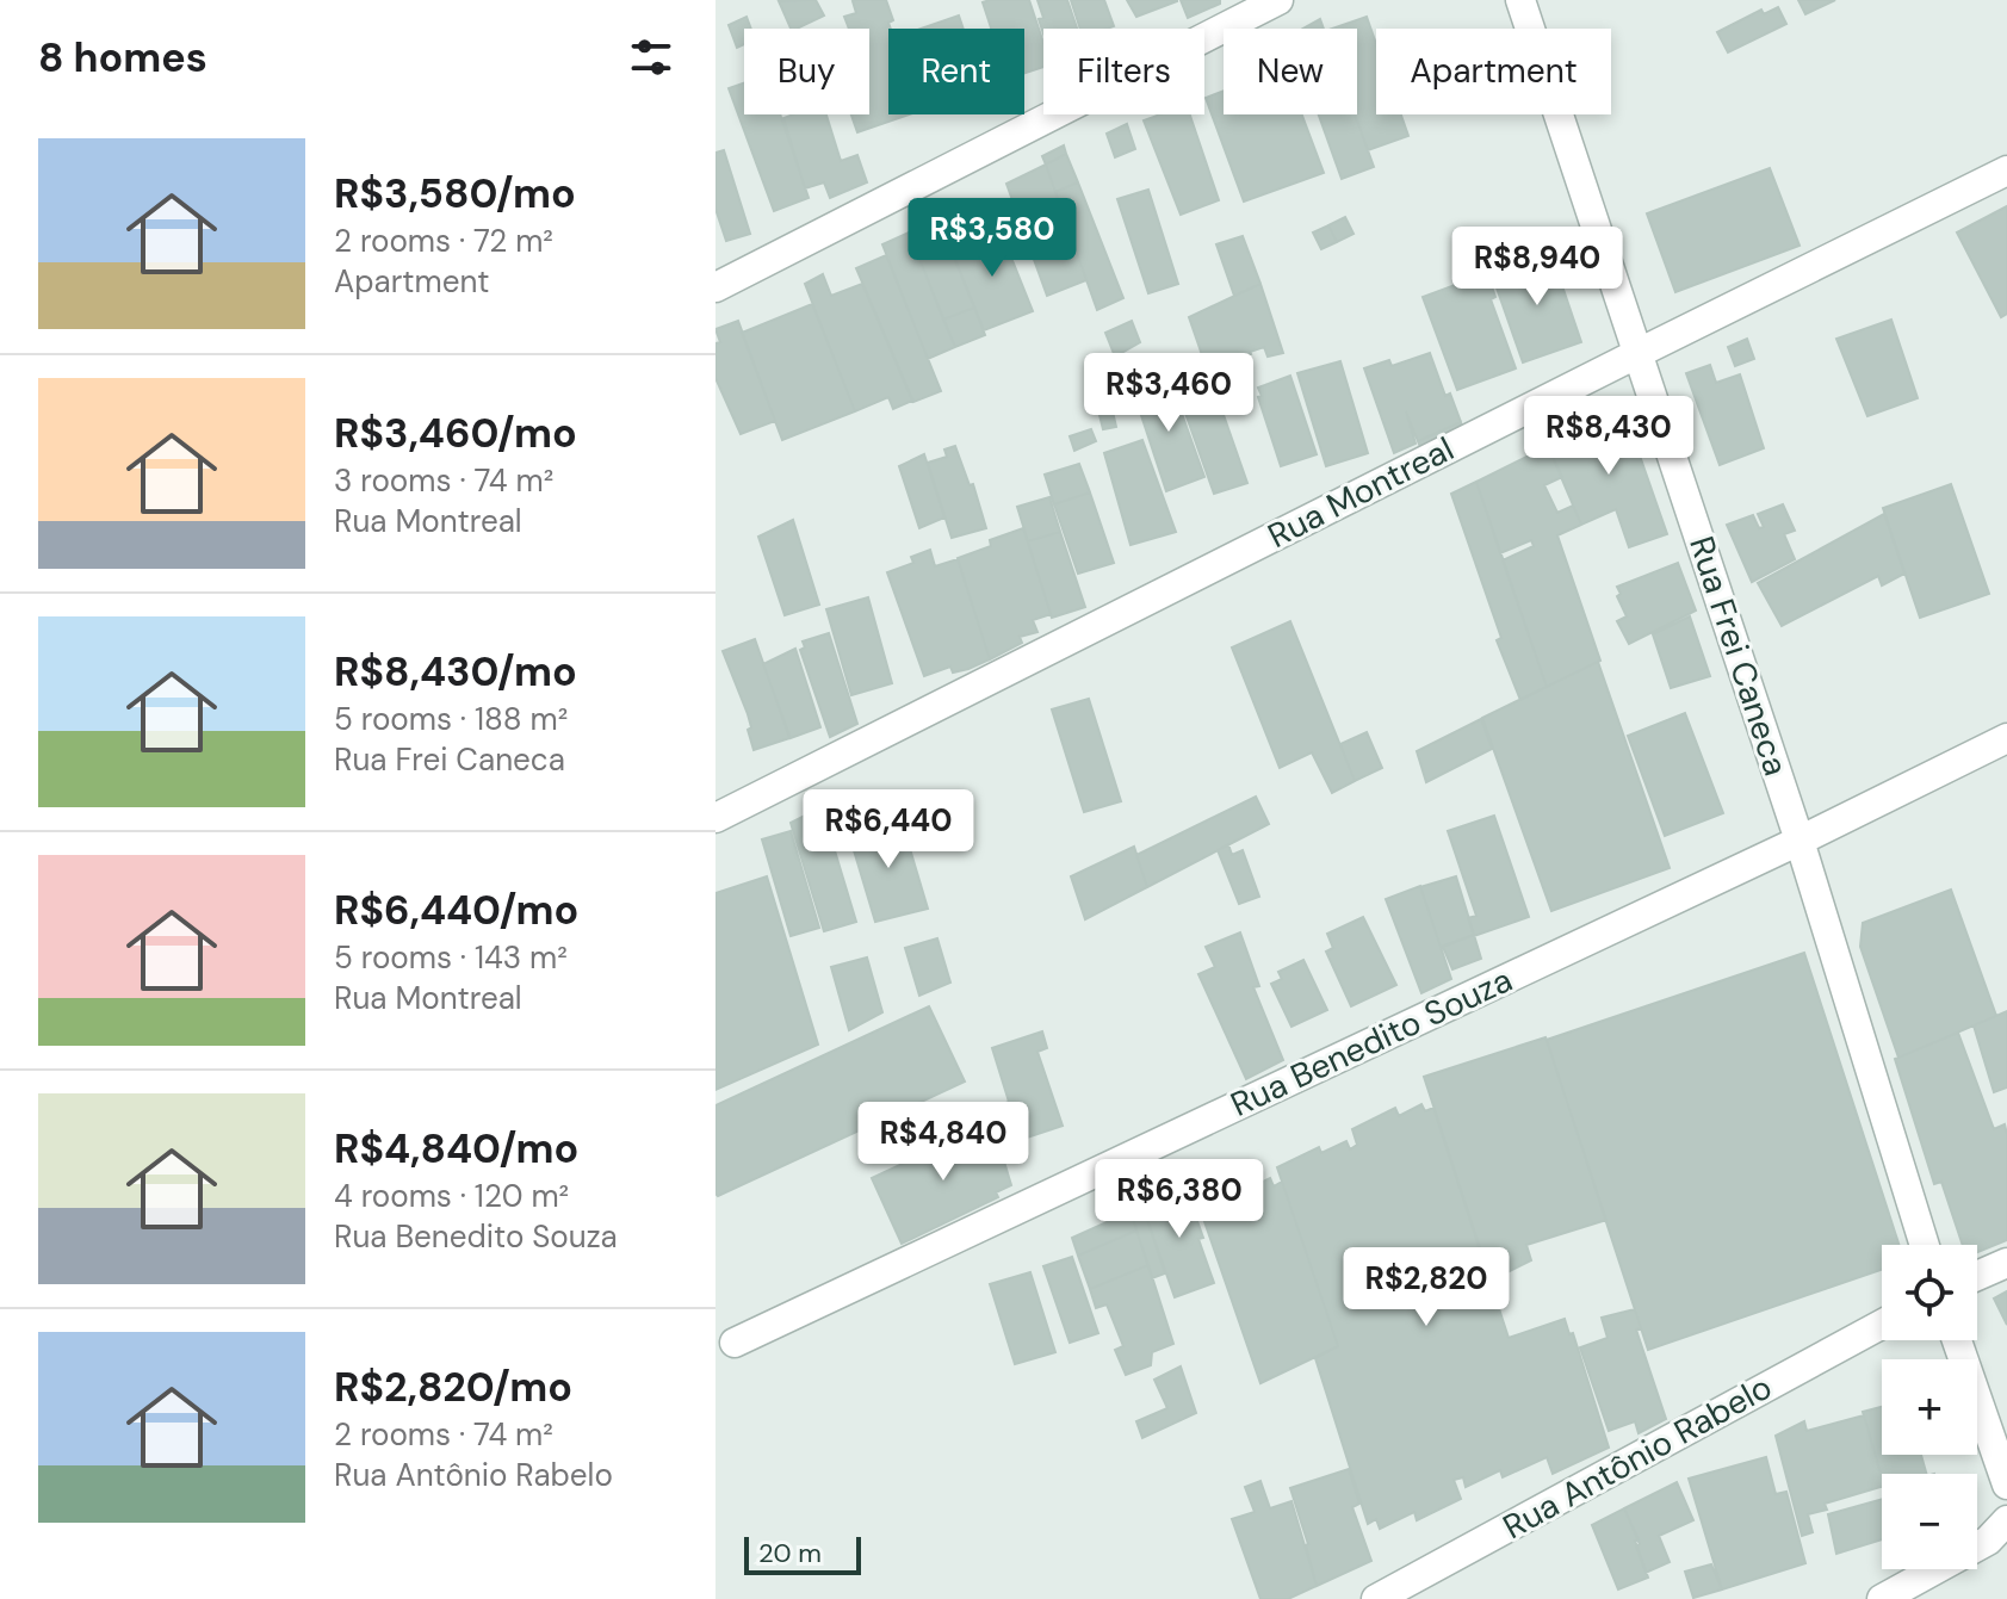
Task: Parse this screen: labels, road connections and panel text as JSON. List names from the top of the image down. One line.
{"streets":{"street":["Rua Montreal","Rua Frei Caneca","Rua Benedito Souza","Rua Antônio Rabelo"]},"crossings":[["Rua Montreal","Rua Frei Caneca"],["Rua Frei Caneca","Rua Benedito Souza"]],"scale_bar":"20 m","page":{"heading":"8 homes","chip":["Buy","Rent","Filters","New","Apartment"],"list":[{"name":"R$3,580/mo","note":"2 rooms · 72 m² · Apartment"},{"name":"R$3,460/mo","note":"3 rooms · 74 m² · Rua Montreal"},{"name":"R$8,430/mo","note":"5 rooms · 188 m² · Rua Frei Caneca"},{"name":"R$6,440/mo","note":"5 rooms · 143 m² · Rua Montreal"},{"name":"R$4,840/mo","note":"4 rooms · 120 m² · Rua Benedito Souza"},{"name":"R$2,820/mo","note":"2 rooms · 74 m² · Rua Antônio Rabelo"}],"price":["R$3,580","R$8,940","R$3,460","R$8,430","R$6,440","R$4,840","R$6,380","R$2,820"],"map_buttons":["+","−"],"scale":"20 m"}}
